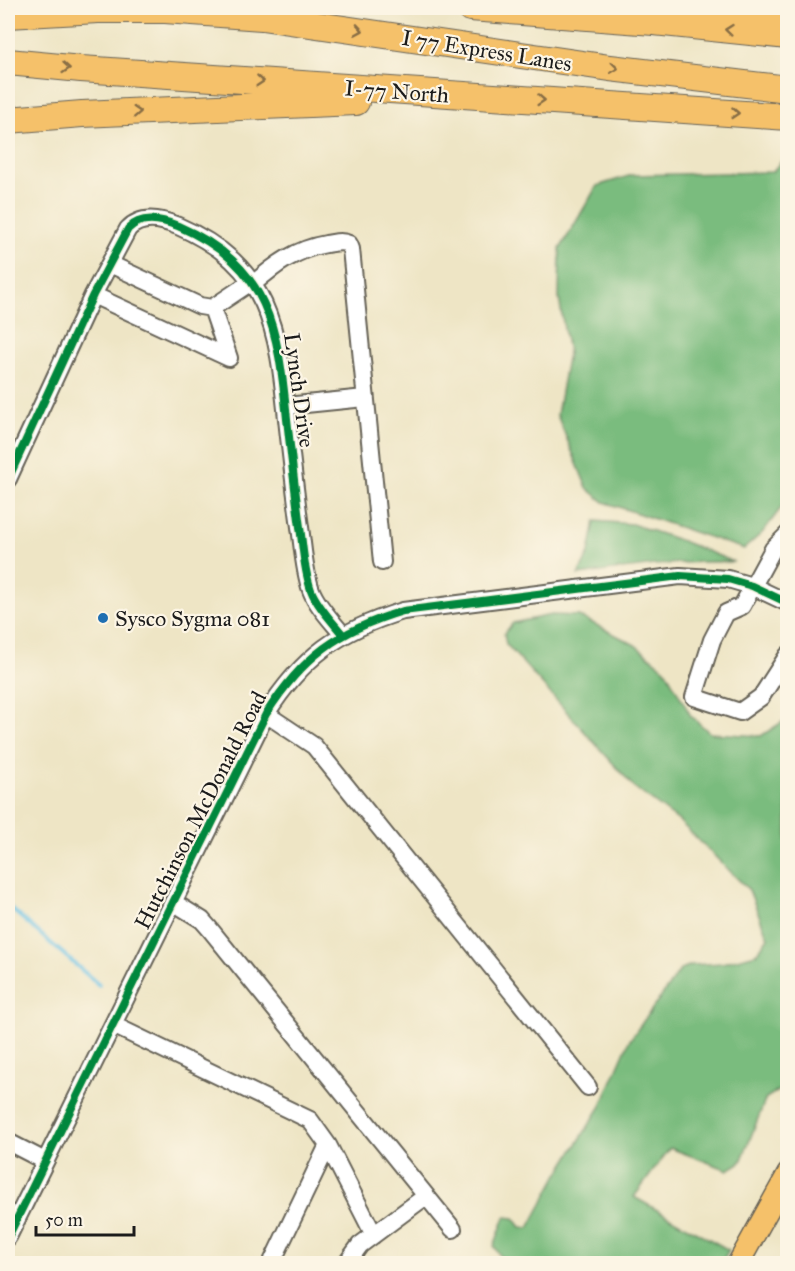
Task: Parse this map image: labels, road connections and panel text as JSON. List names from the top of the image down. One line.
{"streets":{"highway":["I 77 Express Lanes","I-77 North"],"street":["Lynch Drive","Hutchinson McDonald Road"]},"crossings":[["Lynch Drive","Hutchinson McDonald Road"]],"places":["Sysco Sygma 081"],"scale_bar":"50 m"}
